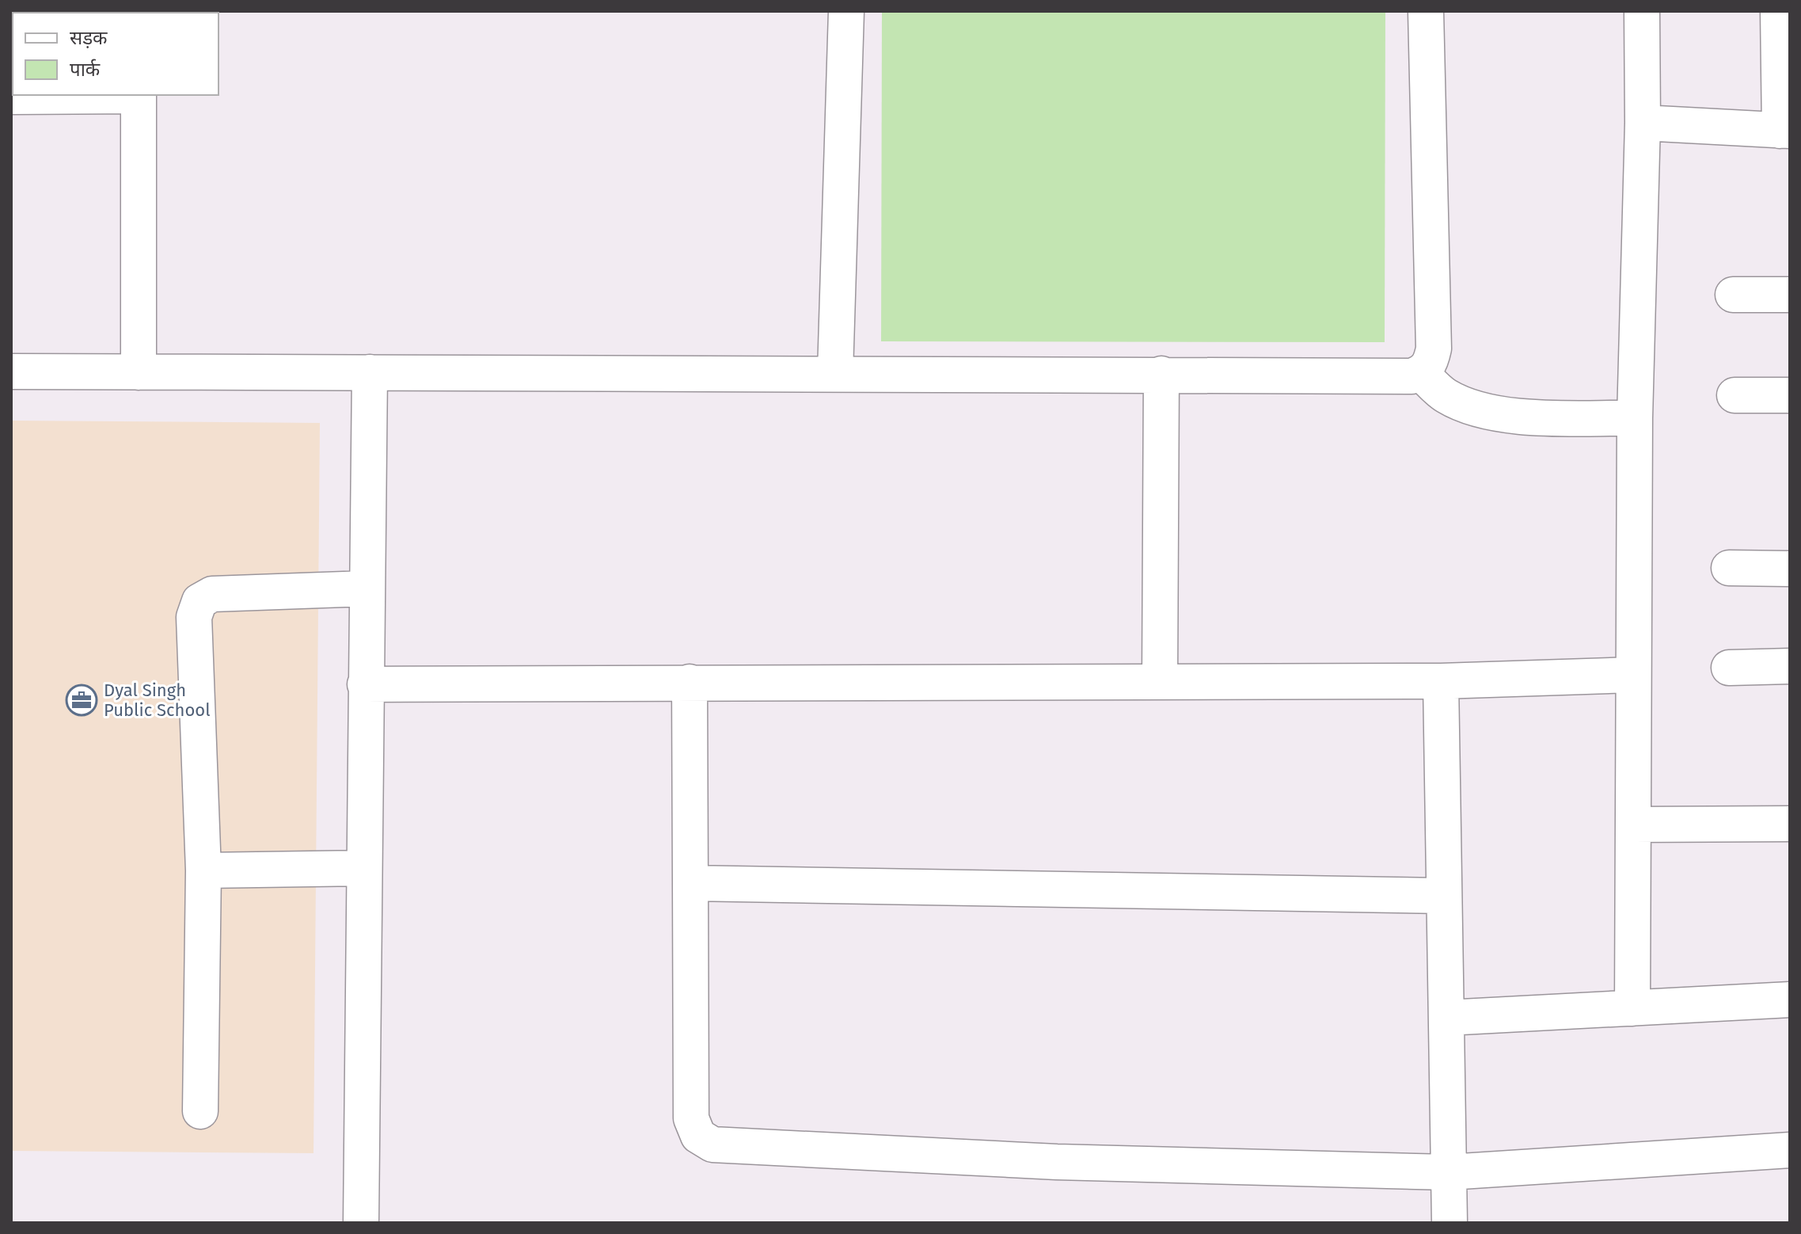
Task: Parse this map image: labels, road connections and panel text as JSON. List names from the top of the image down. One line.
{"places":{"office":["Dyal Singh Public School"]},"legend":["सड़क","पार्क"]}
